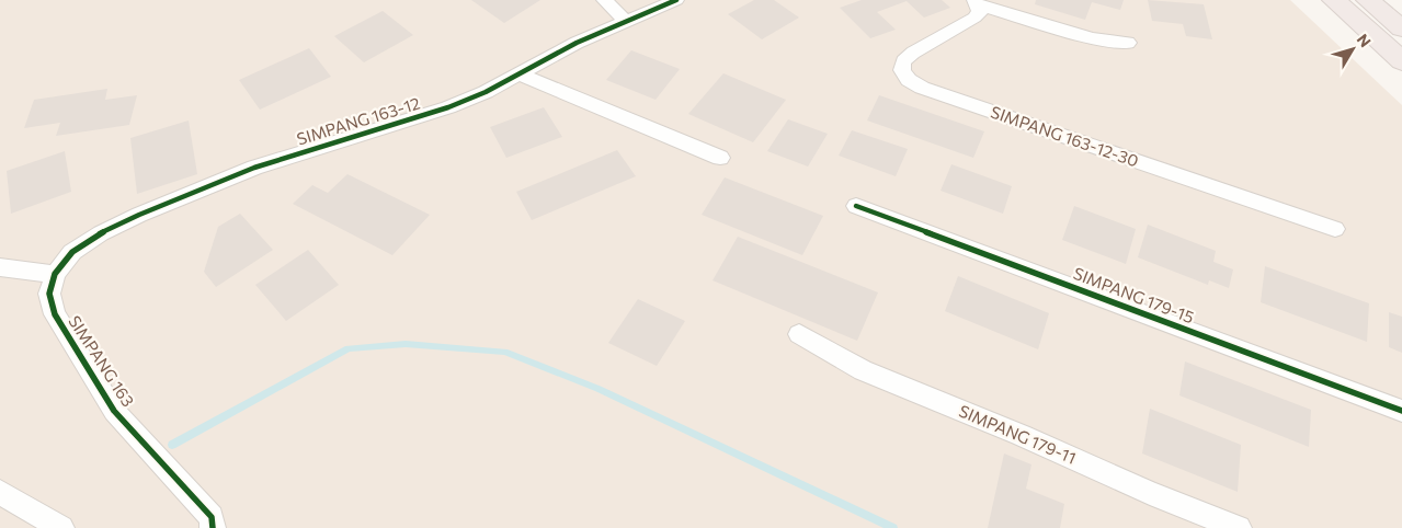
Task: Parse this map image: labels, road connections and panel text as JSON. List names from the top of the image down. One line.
{"streets":{"street":["SIMPANG 163-12","SIMPANG 163-12-30","SIMPANG 179-15","SIMPANG 163","SIMPANG 179-11"]},"crossings":[["SIMPANG 163-12","SIMPANG 163"]],"north":"top right"}
